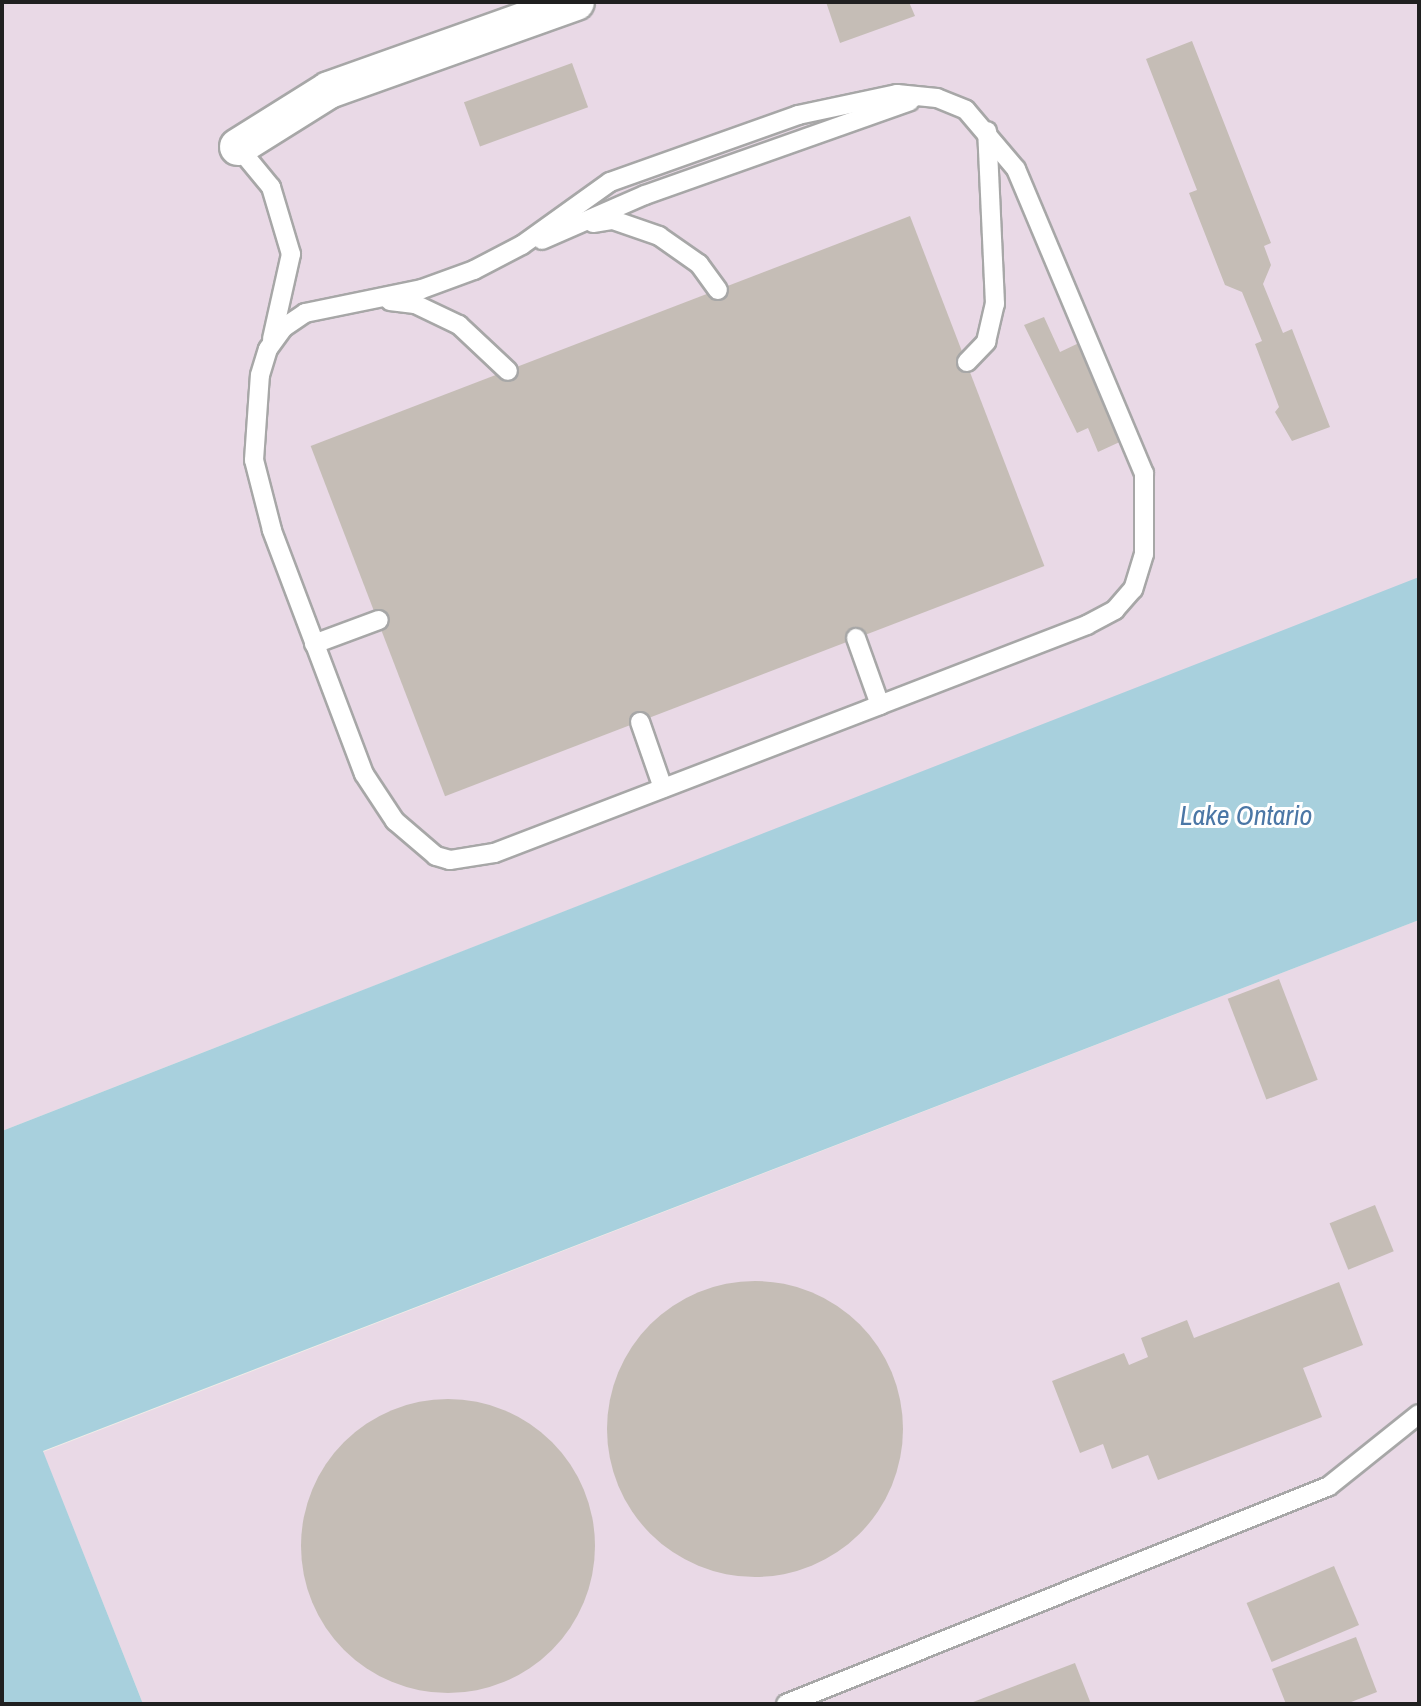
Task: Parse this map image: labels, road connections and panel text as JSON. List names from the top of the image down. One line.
{"water":["Lake Ontario"]}
